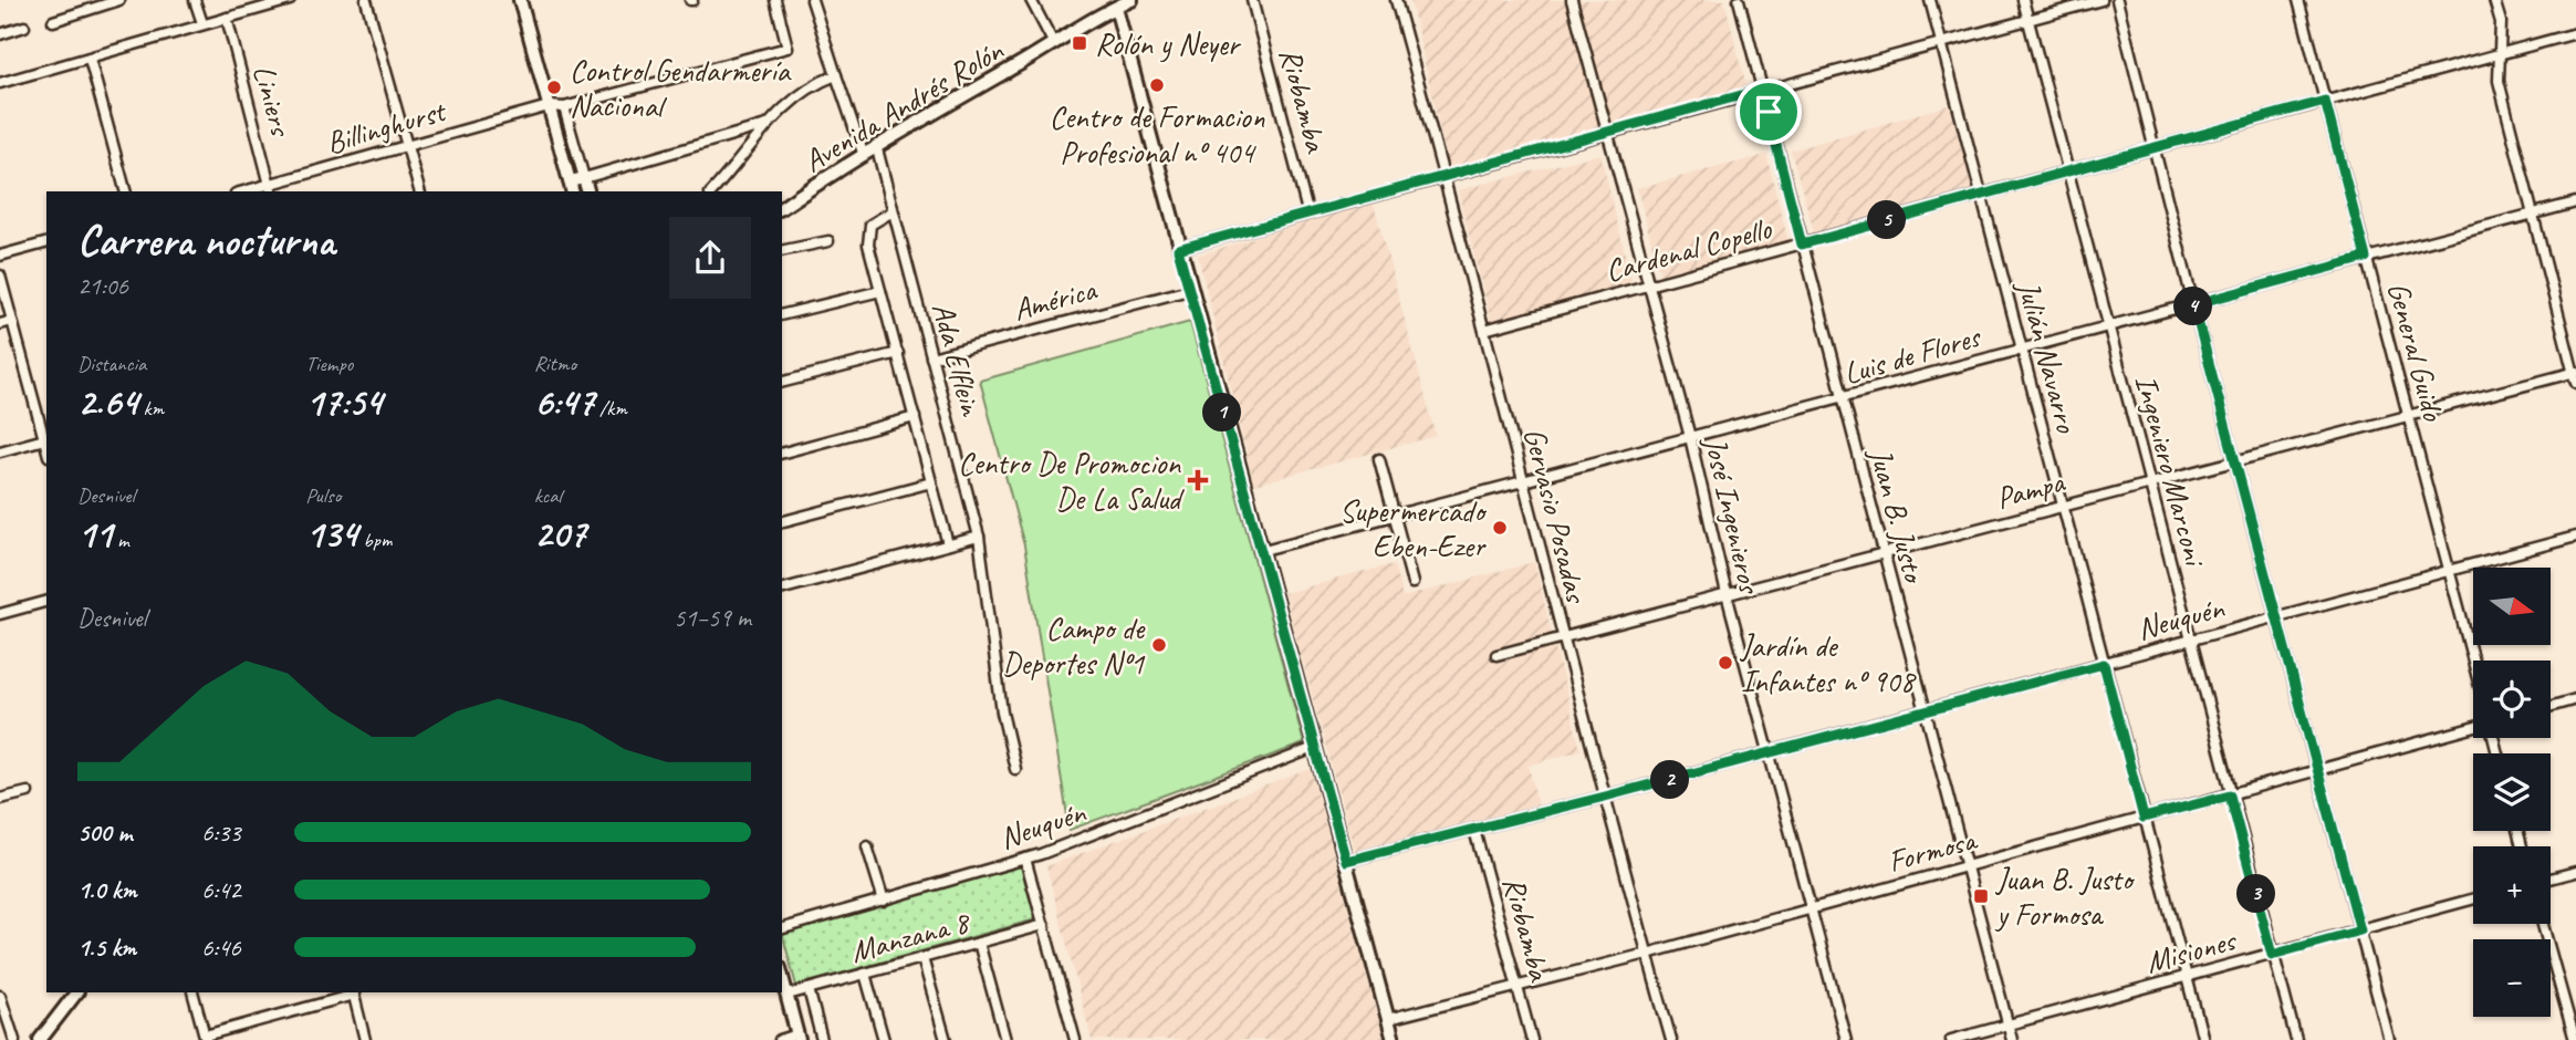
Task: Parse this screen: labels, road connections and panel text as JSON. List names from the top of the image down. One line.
{"streets":{"street":["Liniers","Riobamba","Avenida Andrés Rolón","Billinghurst","Cardenal Copello","América","General Guido","Luis de Flores","Julián Navarro","Ada Elflein","Ingeniero Marconi","Pampa","Gervasio Posadas","José Ingenieros","Juan B. Justo","Neuquén","Formosa","Manzana 8","Misiones"]},"crossings":[["Liniers","Billinghurst"],["Riobamba","Neuquén"],["Riobamba","Formosa"],["Avenida Andrés Rolón","Ada Elflein"],["Cardenal Copello","General Guido"],["Cardenal Copello","Julián Navarro"],["Cardenal Copello","Ingeniero Marconi"],["Cardenal Copello","Gervasio Posadas"],["Cardenal Copello","José Ingenieros"],["Cardenal Copello","Juan B. Justo"],["América","Ada Elflein"],["General Guido","Luis de Flores"],["General Guido","Pampa"],["General Guido","Neuquén"],["Luis de Flores","Julián Navarro"],["Luis de Flores","Ingeniero Marconi"],["Luis de Flores","Gervasio Posadas"],["Luis de Flores","José Ingenieros"],["Luis de Flores","Juan B. Justo"],["Julián Navarro","Pampa"],["Julián Navarro","Neuquén"],["Julián Navarro","Formosa"],["Julián Navarro","Misiones"],["Ingeniero Marconi","Pampa"],["Ingeniero Marconi","Neuquén"],["Ingeniero Marconi","Formosa"],["Ingeniero Marconi","Misiones"],["Pampa","Gervasio Posadas"],["Pampa","José Ingenieros"],["Pampa","Juan B. Justo"],["Gervasio Posadas","Neuquén"],["Gervasio Posadas","Formosa"],["José Ingenieros","Neuquén"],["José Ingenieros","Formosa"],["Juan B. Justo","Neuquén"],["Juan B. Justo","Formosa"],["Juan B. Justo","Misiones"]],"places":{"transit":["Rolón y Neyer","Juan B. Justo y Formosa"],"other":["Centro de Formacion Profesional nº 404","Control Gendarmería Nacional","Supermercado Eben-Ezer","Campo de Deportes Nº1","Jardín de Infantes nº 908"],"health":["Centro De Promocion De La Salud"]},"north":"right","page":{"heading":["Carrera nocturna","21:06"],"pins":["5","4","1","2","3"],"stats":[["Distancia","2.64 km"],["Tiempo","17:54"],["Ritmo","6:47 /km"],["Desnivel","11 m"],["Pulso","134 bpm"],["kcal","207"]],"map_buttons":["+","−"],"chart":["Desnivel","51–59 m"],"list":[{"name":"500 m","note":"6:33"},{"name":"1.0 km","note":"6:42"},{"name":"1.5 km","note":"6:46"}]}}
